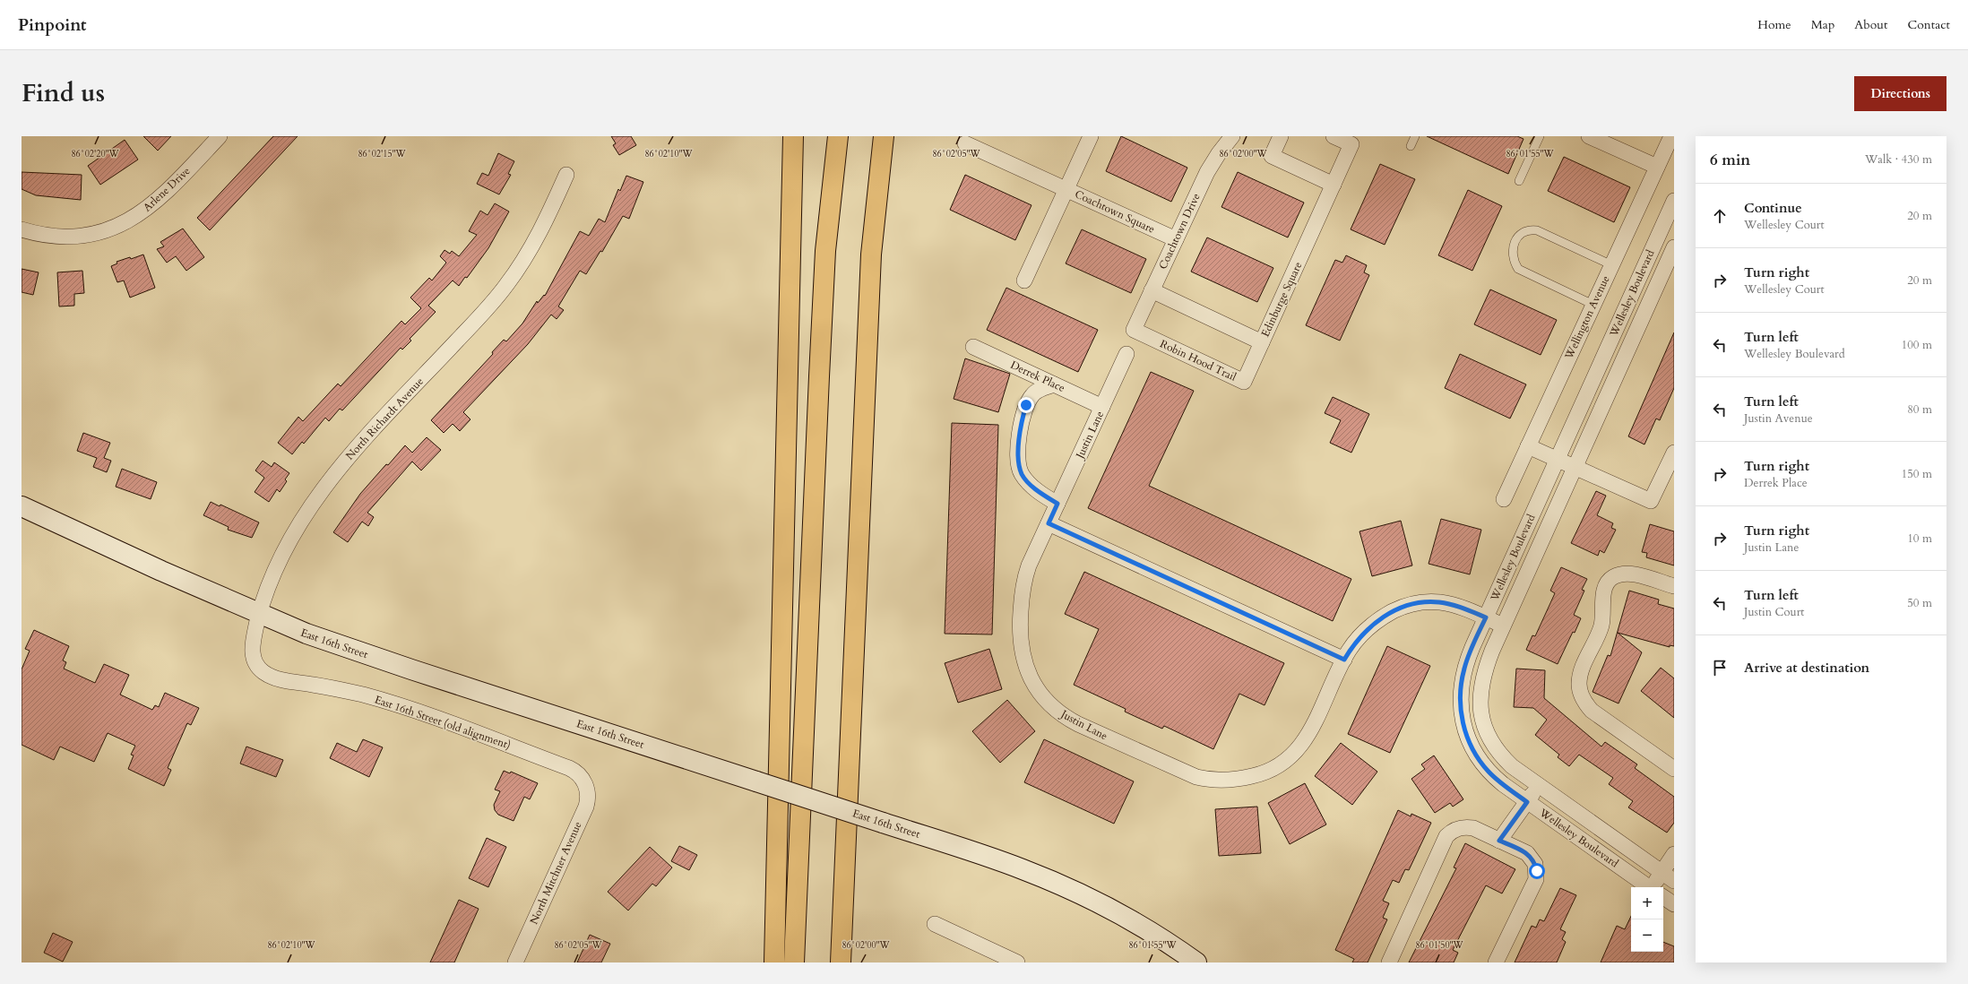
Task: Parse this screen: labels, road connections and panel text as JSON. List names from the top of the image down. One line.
{"streets":{"street":["Arlene Drive","Coachtown Square","Coachtown Drive","Wellesley Boulevard","Edinburge Square","Wellington Avenue","Robin Hood Trail","Derrek Place","North Richardt Avenue","Justin Lane","East 16th Street","East 16th Street (old alignment)","North Mitchner Avenue"]},"crossings":[["Coachtown Square","Coachtown Drive"],["Coachtown Drive","Edinburge Square"],["Coachtown Drive","Robin Hood Trail"],["Wellesley Boulevard","Justin Lane"],["Edinburge Square","Robin Hood Trail"],["Derrek Place","Justin Lane"],["North Richardt Avenue","East 16th Street"],["North Richardt Avenue","East 16th Street (old alignment)"],["East 16th Street (old alignment)","North Mitchner Avenue"]],"page":{"header":"Pinpoint","nav":["Home","Map","About","Contact"],"title":"Find us","buttons":"Directions","heading":["6 min","Walk · 430 m"],"list":[["Continue","Wellesley Court","20 m"],["Turn right","Wellesley Court","20 m"],["Turn left","Wellesley Boulevard","100 m"],["Turn left","Justin Avenue","80 m"],["Turn right","Derrek Place","150 m"],["Turn right","Justin Lane","10 m"],["Turn left","Justin Court","50 m"],"Arrive at destination"],"map_buttons":["+","−"]},"coordinates":["86°02'20\"W","86°02'15\"W","86°02'10\"W","86°02'05\"W","86°02'00\"W","86°01'55\"W","86°01'50\"W"]}
